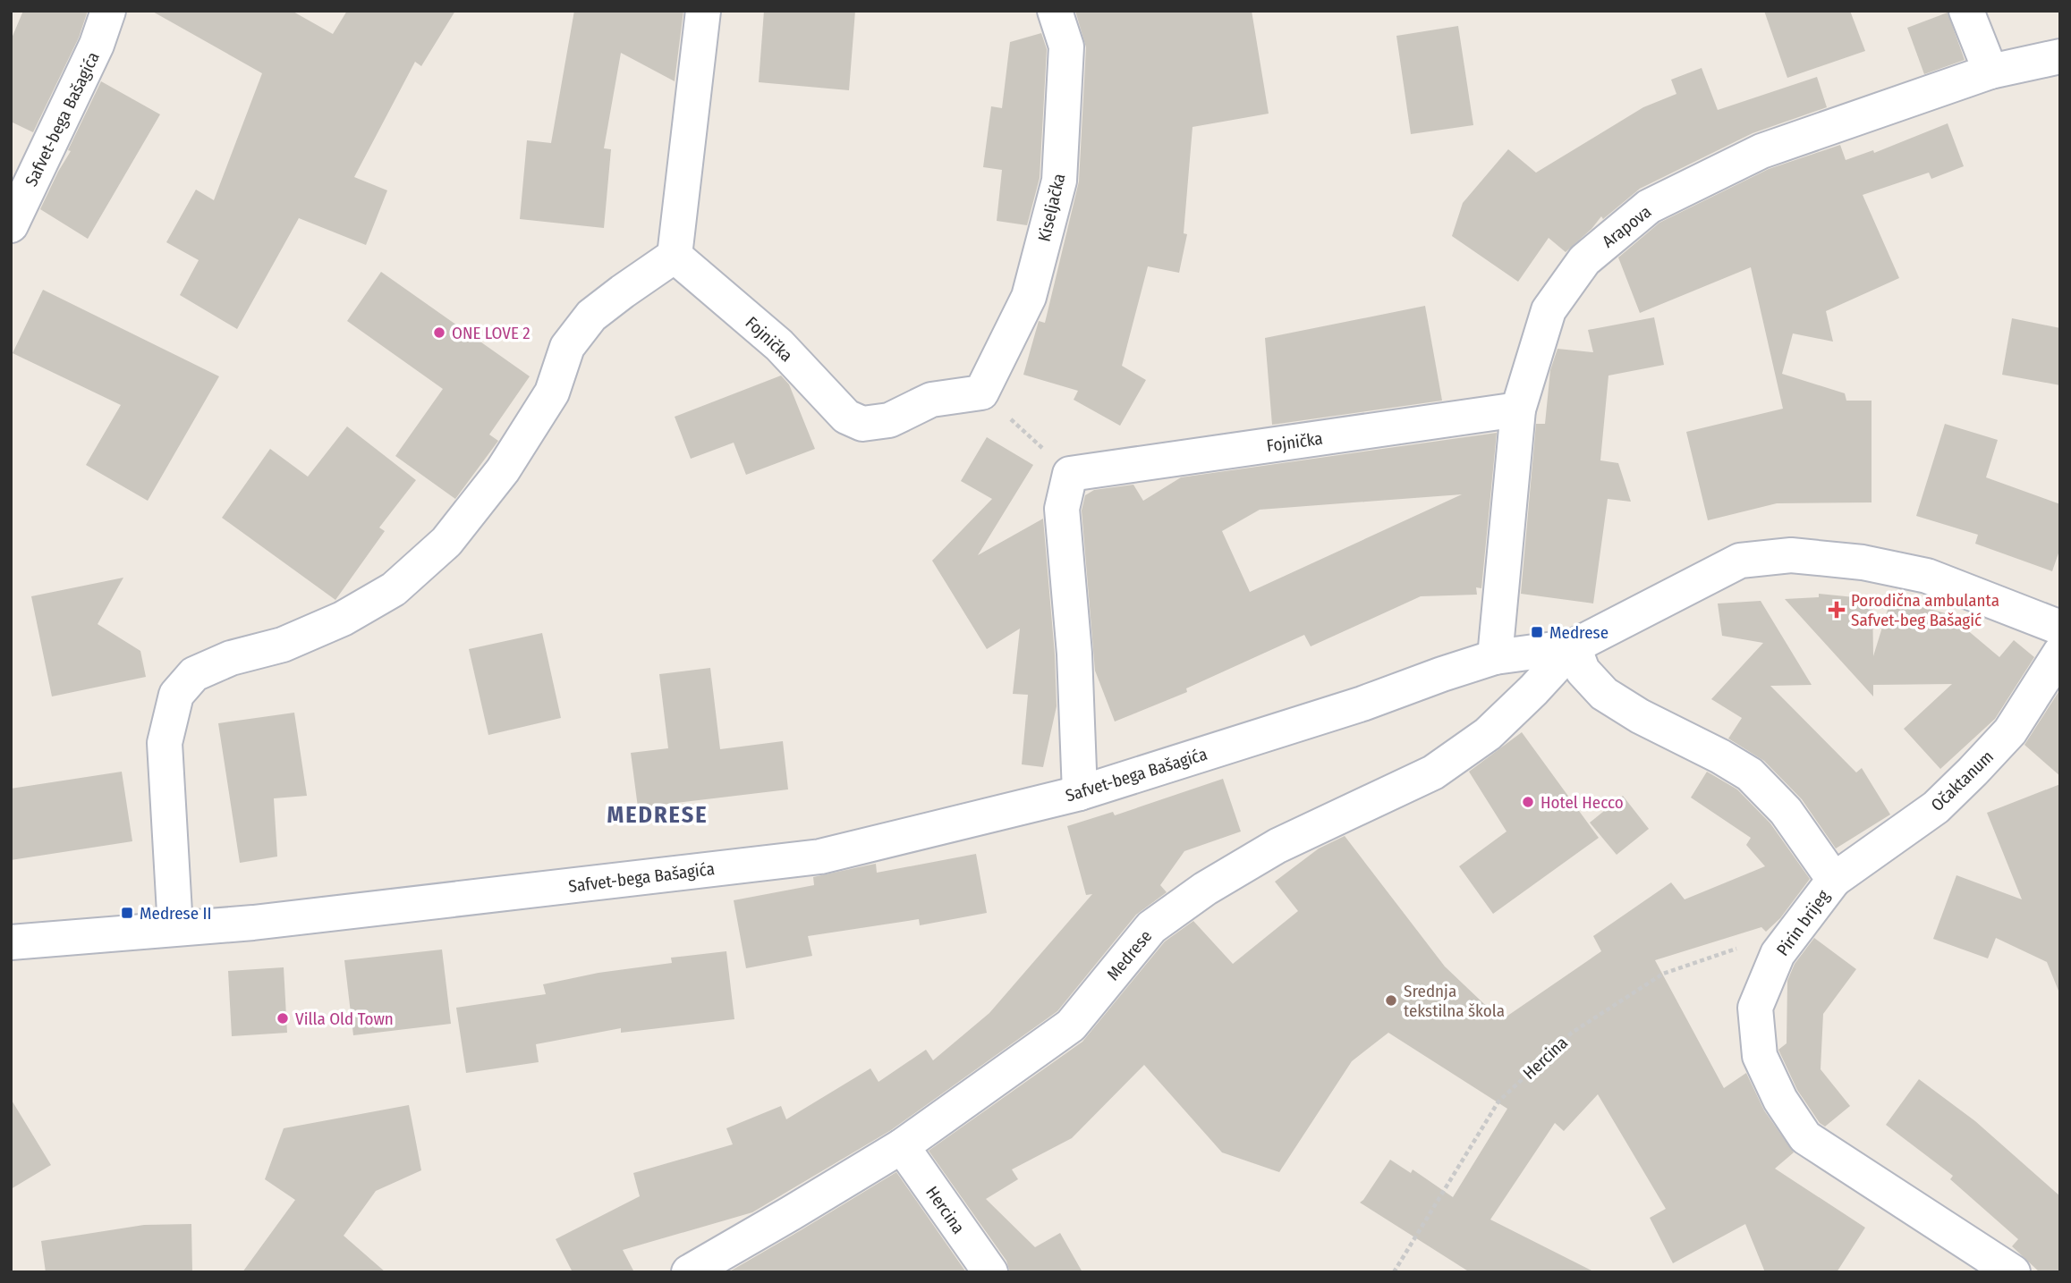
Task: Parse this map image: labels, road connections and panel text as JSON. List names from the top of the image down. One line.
{"streets":{"street":["Safvet-bega Bašagića","Kiseljačka","Arapova","Fojnička","Očaktanum","Pirin brijeg","Medrese","Hercina"]},"crossings":[["Safvet-bega Bašagića","Arapova"],["Safvet-bega Bašagića","Pirin brijeg"],["Safvet-bega Bašagića","Medrese"],["Kiseljačka","Fojnička"],["Arapova","Fojnička"],["Očaktanum","Pirin brijeg"],["Pirin brijeg","Medrese"],["Pirin brijeg","Hercina"],["Medrese","Hercina"]],"districts":["MEDRESE"],"places":{"other":["ONE LOVE 2","Hotel Hecco","Srednja tekstilna škola","Villa Old Town"],"health":["Porodična ambulanta Safvet-beg Bašagić"],"transit":["Medrese","Medrese II"]}}
